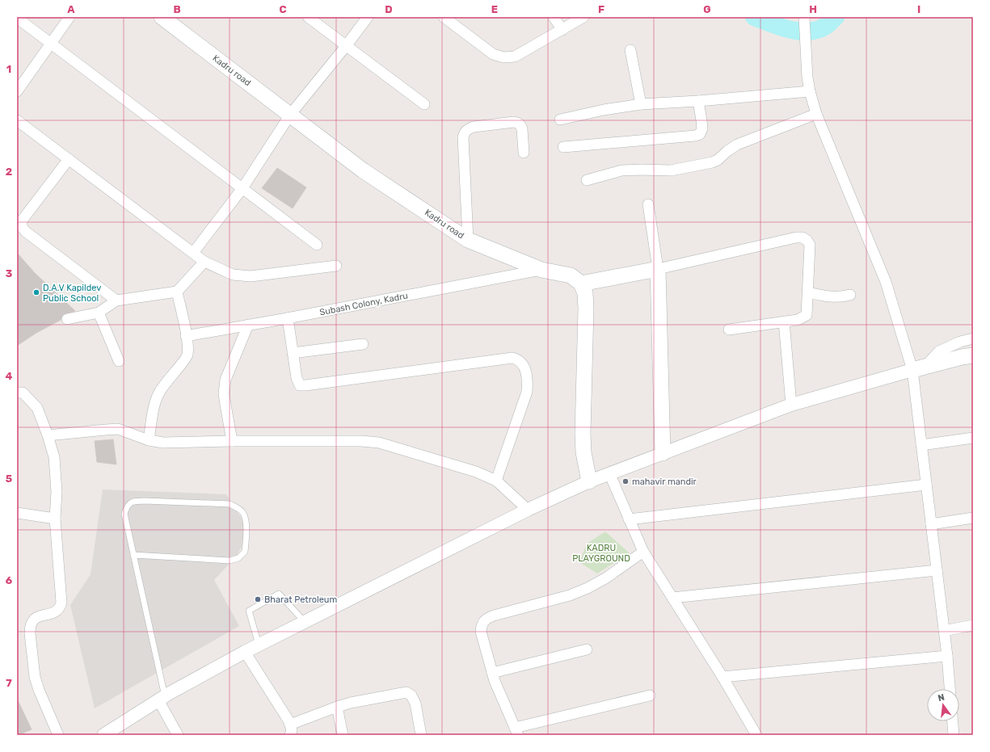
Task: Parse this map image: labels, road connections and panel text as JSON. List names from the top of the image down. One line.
{"streets":{"main road":["Kadru road"],"street":["Subash Colony, Kadru"]},"crossings":[["Kadru road","Subash Colony, Kadru"]],"parks":["KADRU PLAYGROUND"],"places":["D.A.V Kapildev Public School","mahavir mandir","Bharat Petroleum"],"north":"top","grid":{"columns":["A","B","C","D","E","F","G","H","I"],"rows":["1","2","3","4","5","6","7"]}}
